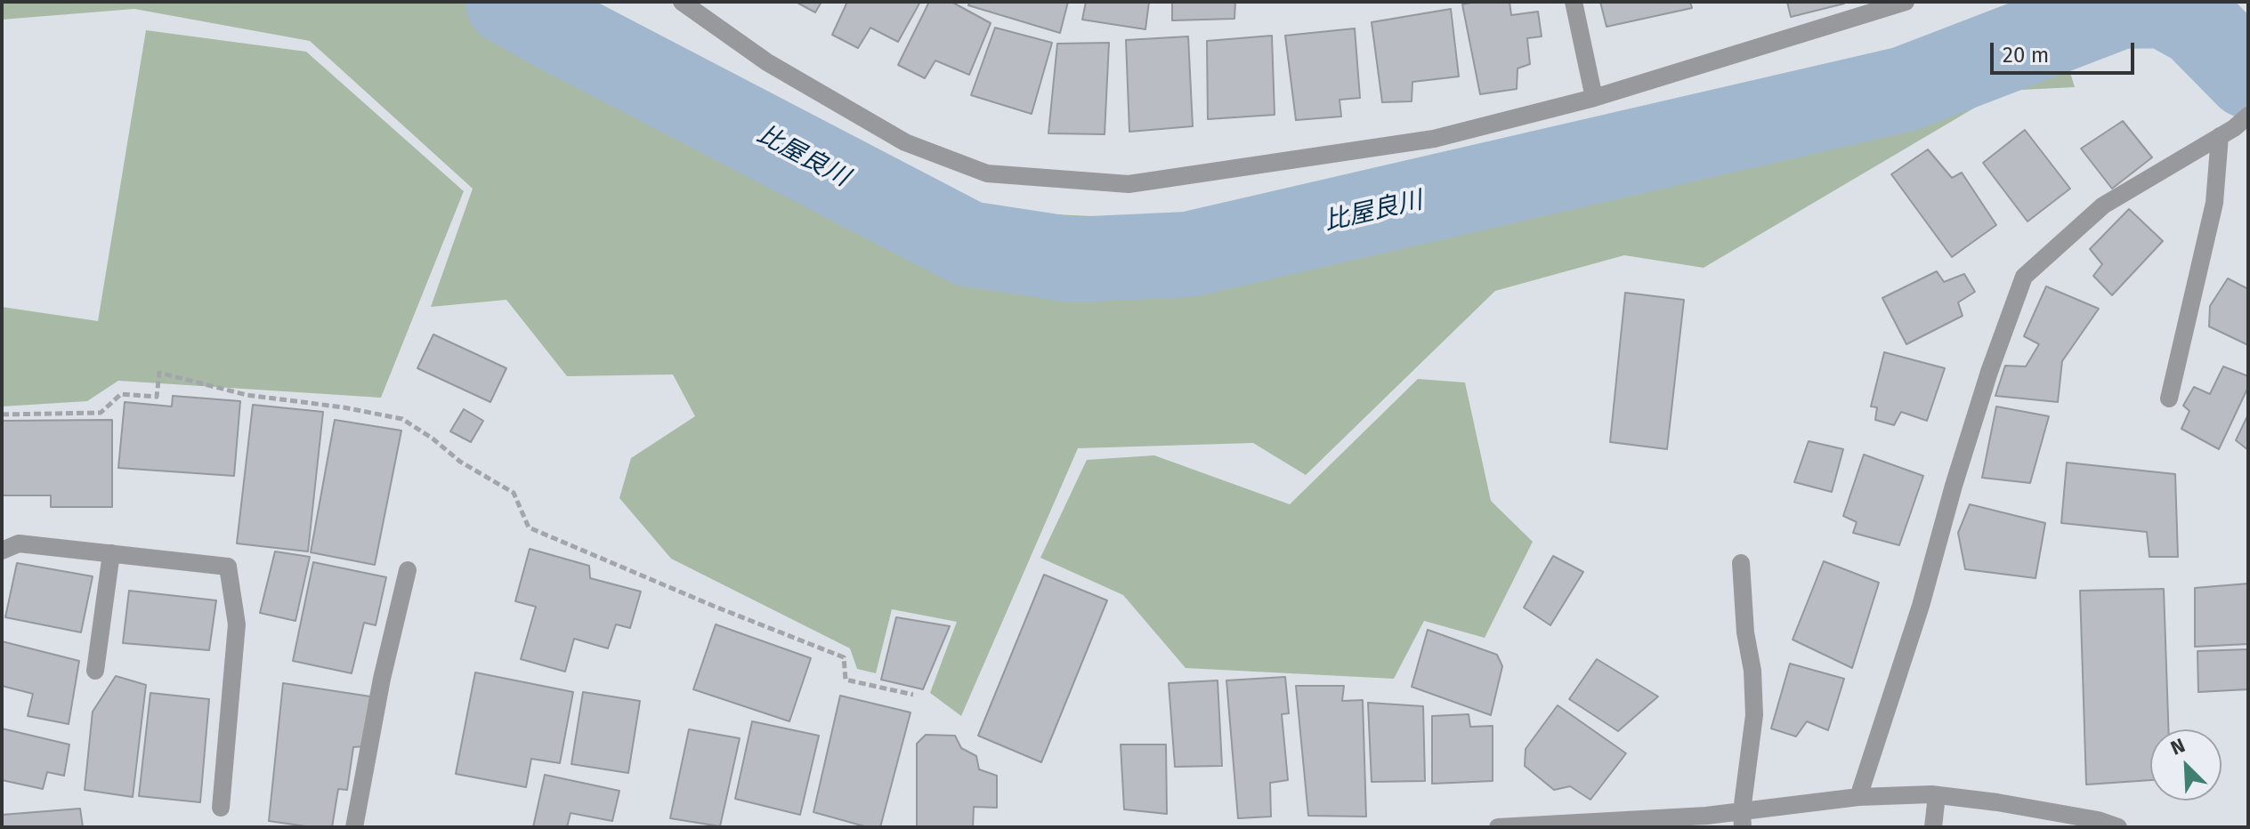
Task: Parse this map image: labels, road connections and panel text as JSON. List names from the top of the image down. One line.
{"water":["比屋良川"],"scale_bar":"20 m","north":"top left"}
